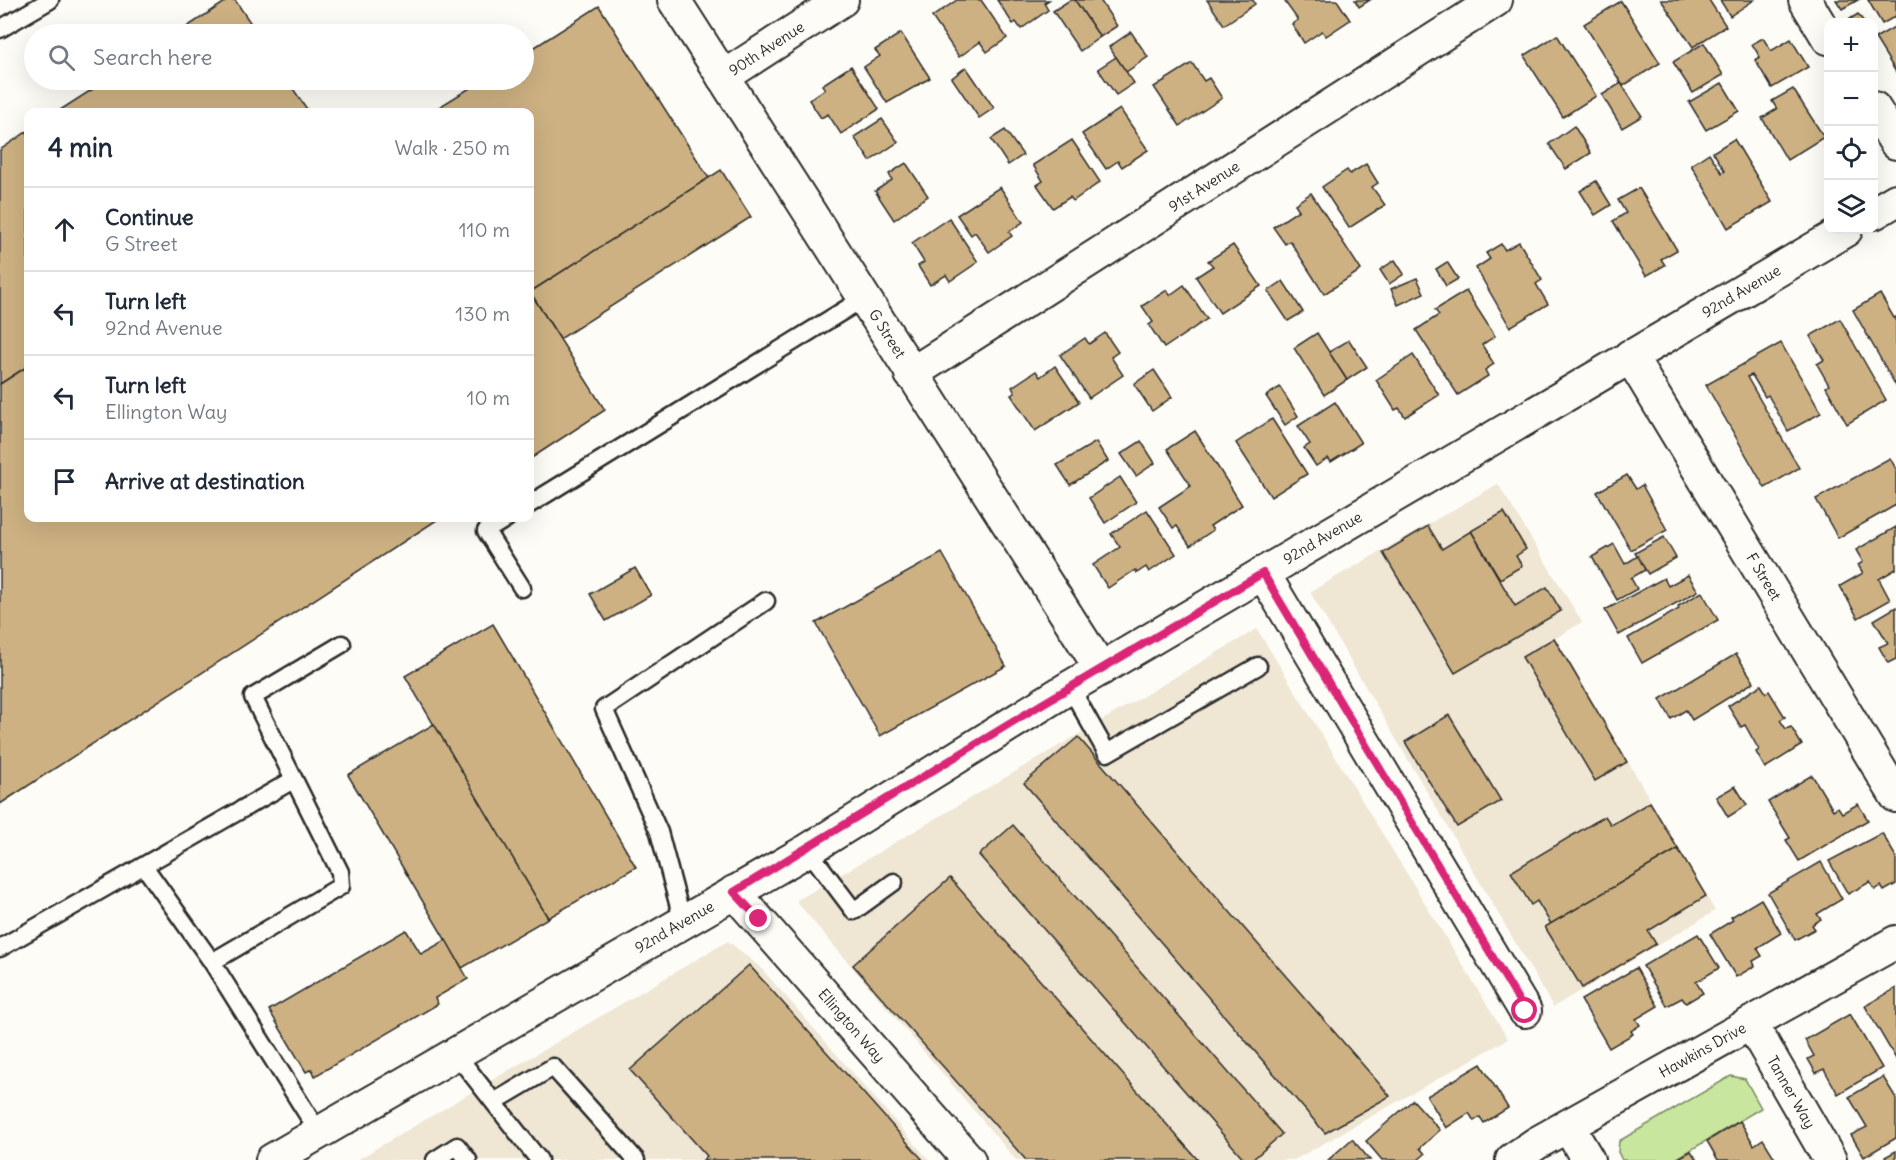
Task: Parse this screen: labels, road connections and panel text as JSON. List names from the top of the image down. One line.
{"streets":{"street":["90th Avenue","91st Avenue","92nd Avenue","G Street","F Street","Ellington Way","Hawkins Drive","Tanner Way"]},"crossings":[["90th Avenue","G Street"],["91st Avenue","G Street"],["92nd Avenue","G Street"],["92nd Avenue","F Street"],["92nd Avenue","Ellington Way"],["Hawkins Drive","Tanner Way"]],"page":{"map_buttons":["+","−"],"search":"Search here","heading":["4 min","Walk · 250 m"],"list":[["Continue","G Street","110 m"],["Turn left","92nd Avenue","130 m"],["Turn left","Ellington Way","10 m"],"Arrive at destination"]}}
